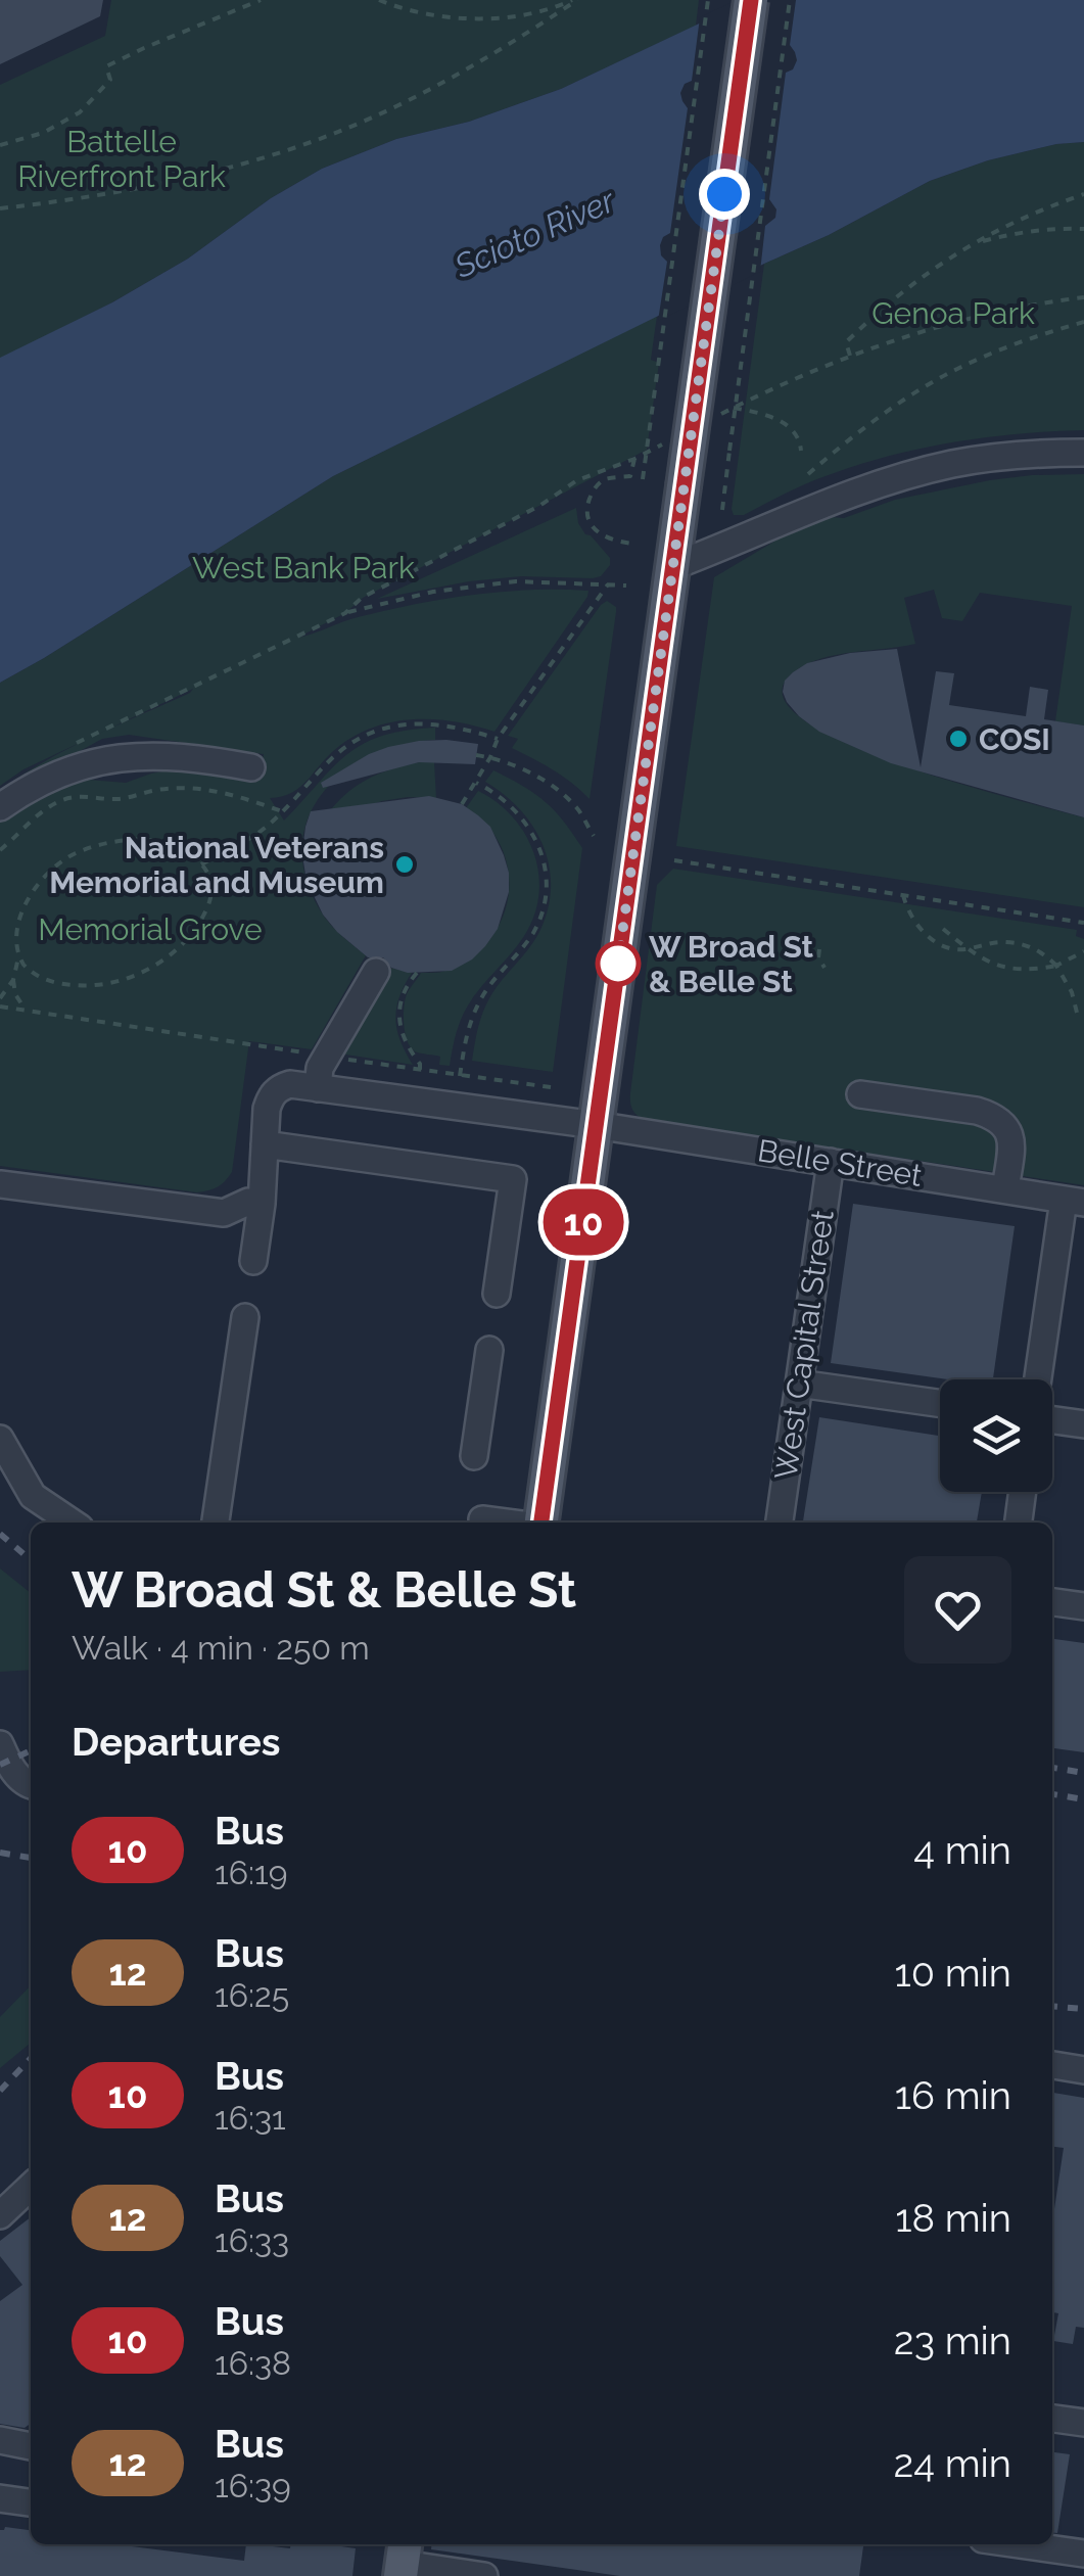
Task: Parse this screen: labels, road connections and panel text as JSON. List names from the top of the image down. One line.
{"streets":{"street":["Belle Street","West Capital Street"]},"crossings":[["Belle Street","West Capital Street"]],"water":["Scioto River"],"parks":["Battelle Riverfront Park","Genoa Park","West Bank Park","Memorial Grove"],"places":["COSI","National Veterans Memorial and Museum","W Broad St & Belle St"],"lines":["bus line 10"],"page":{"on_map":"10","heading":[["W Broad St & Belle St","Walk · 4 min · 250 m"],"Departures"],"list":[{"mark":"10","name":"Bus","note":"16:19","value":"4 min"},{"mark":"12","name":"Bus","note":"16:25","value":"10 min"},{"mark":"10","name":"Bus","note":"16:31","value":"16 min"},{"mark":"12","name":"Bus","note":"16:33","value":"18 min"},{"mark":"10","name":"Bus","note":"16:38","value":"23 min"},{"mark":"12","name":"Bus","note":"16:39","value":"24 min"}]}}
